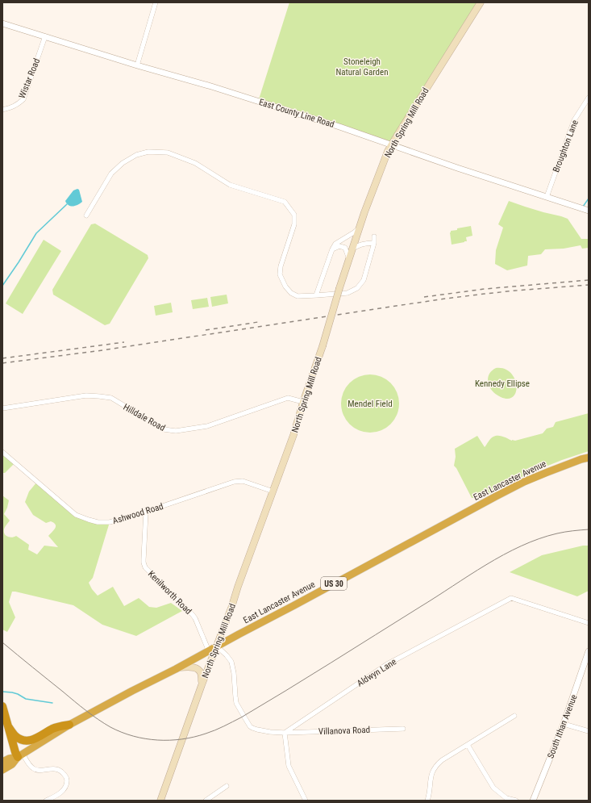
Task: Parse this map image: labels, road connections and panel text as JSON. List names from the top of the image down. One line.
{"streets":{"highway":["East Lancaster Avenue","US 30"],"main road":["North Spring Mill Road"],"street":["Wistar Road","East County Line Road","Broughton Lane","Hilldale Road","Ashwood Road","Kenilworth Road","Aldwyn Lane","South Ithan Avenue","Villanova Road"]},"crossings":[["Wistar Road","East County Line Road"],["East County Line Road","North Spring Mill Road"],["East County Line Road","Broughton Lane"],["North Spring Mill Road","Hilldale Road"],["North Spring Mill Road","East Lancaster Avenue"],["North Spring Mill Road","Ashwood Road"],["East Lancaster Avenue","Kenilworth Road"],["Ashwood Road","Kenilworth Road"],["Aldwyn Lane","Villanova Road"]],"parks":["Stoneleigh Natural Garden","Kennedy Ellipse","Mendel Field"]}
